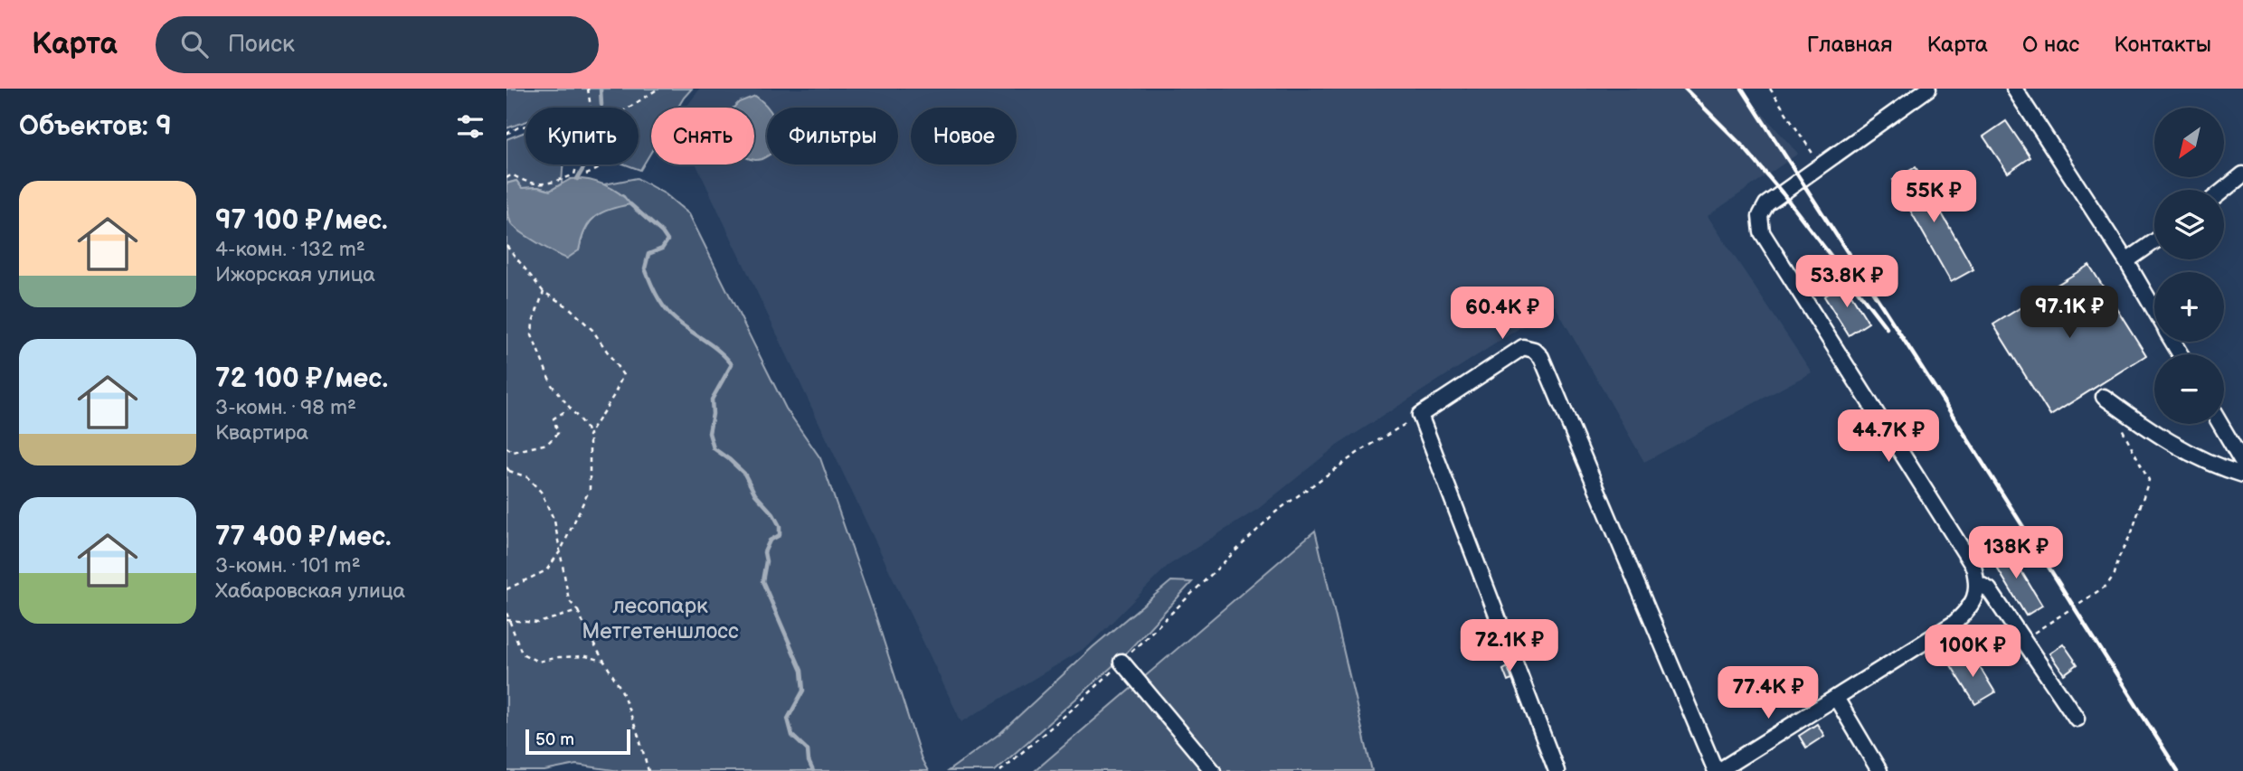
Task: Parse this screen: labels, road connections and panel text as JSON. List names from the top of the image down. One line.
{"parks":["лесопарк Метгетеншлосс"],"scale_bar":"50 m","north":"bottom left","page":{"header":"Карта","search":"Поиск","nav":["Главная","Карта","О нас","Контакты"],"heading":"Объектов: 9","map_buttons":["+","−"],"chip":["Купить","Снять","Фильтры","Новое"],"list":[{"name":"97 100 ₽/мес.","note":"4-комн. · 132 m² · Ижорская улица"},{"name":"72 100 ₽/мес.","note":"3-комн. · 98 m² · Квартира"},{"name":"77 400 ₽/мес.","note":"3-комн. · 101 m² · Хабаровская улица"}],"price":["55K ₽","53.8K ₽","97.1K ₽","60.4K ₽","44.7K ₽","138K ₽","72.1K ₽","100K ₽","77.4K ₽"],"scale":"50 m"}}
